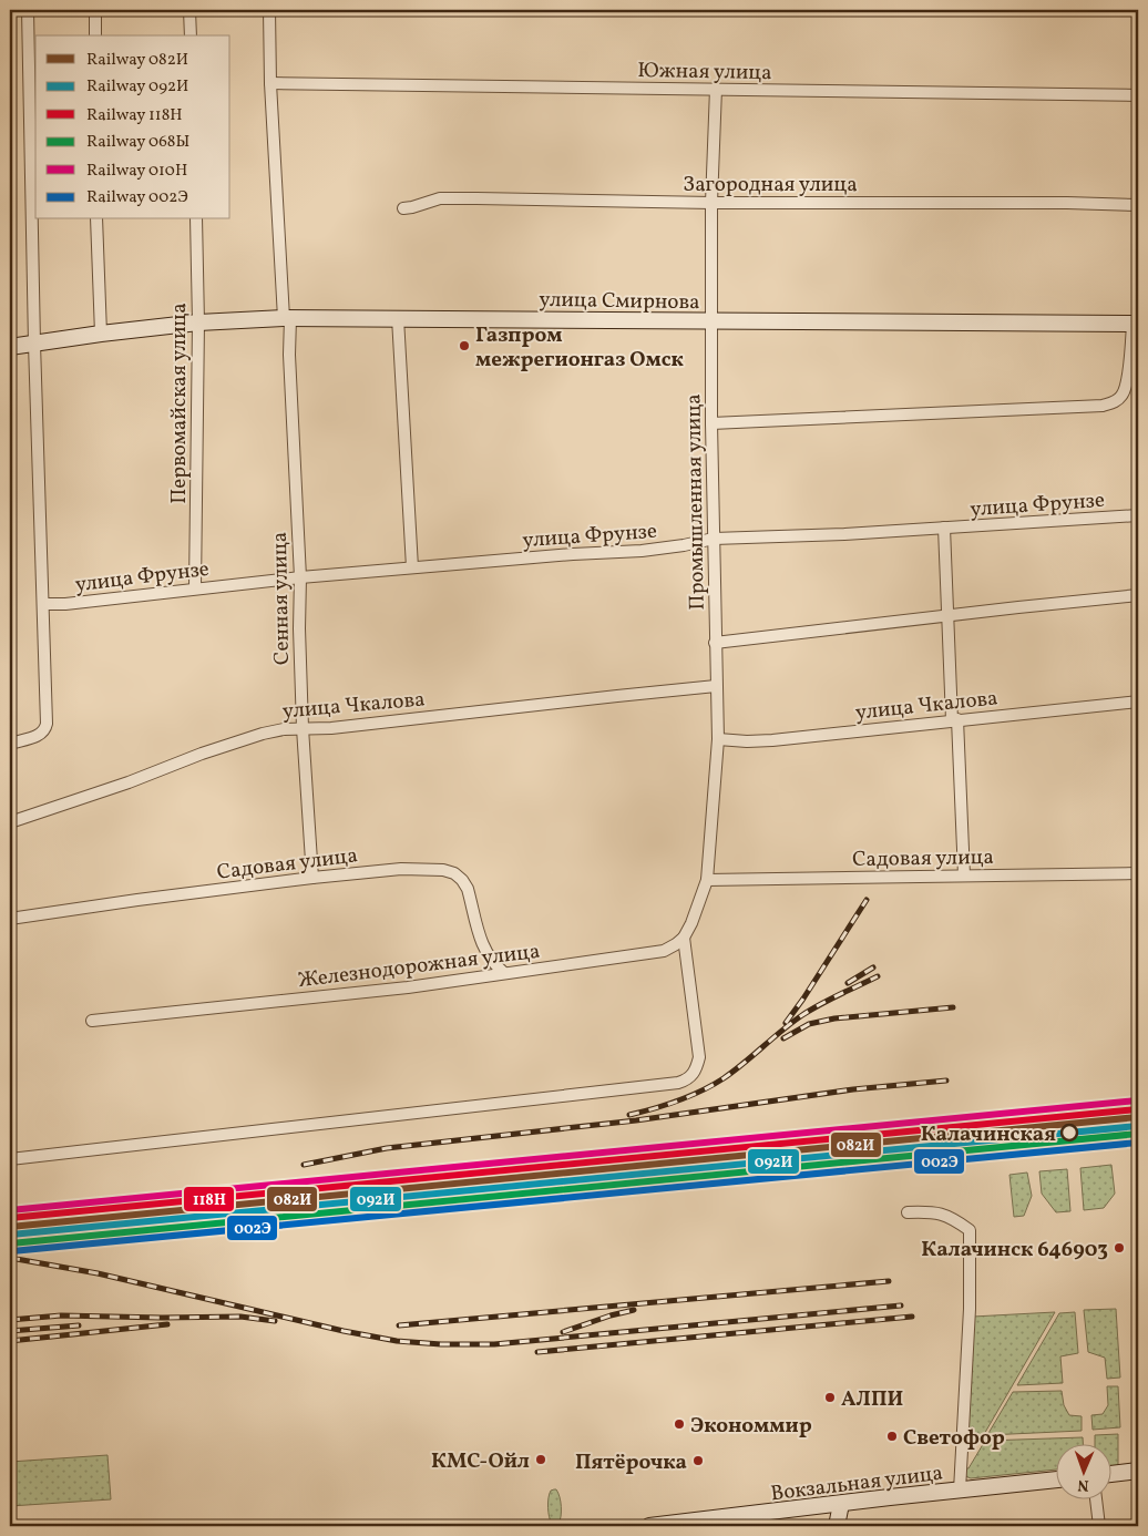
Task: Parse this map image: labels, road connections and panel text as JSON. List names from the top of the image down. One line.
{"streets":{"street":["Южная улица","Загородная улица","улица Смирнова","Первомайская улица","Промышленная улица","улица Фрунзе","Сенная улица","улица Чкалова","Садовая улица","Железнодорожная улица","Вокзальная улица"]},"crossings":[["Южная улица","Промышленная улица"],["Южная улица","Сенная улица"],["Загородная улица","Промышленная улица"],["улица Смирнова","Первомайская улица"],["улица Смирнова","Промышленная улица"],["улица Смирнова","Сенная улица"],["Первомайская улица","улица Фрунзе"],["Промышленная улица","улица Фрунзе"],["Промышленная улица","улица Чкалова"],["Промышленная улица","Садовая улица"],["улица Фрунзе","Сенная улица"],["Сенная улица","улица Чкалова"],["Сенная улица","Садовая улица"],["Садовая улица","Железнодорожная улица"]],"places":["Газпром межрегионгаз Омск","Калачинская","Калачинск 646903","АЛПИ","Экономмир","Светофор","КМС-Ойл","Пятёрочка"],"lines":["rail line 010Н","rail line 118Н","rail line 082И","rail line 092И","rail line 068Ы","rail line 002Э"],"legend":["Railway 082И","Railway 092И","Railway 118Н","Railway 068Ы","Railway 010Н","Railway 002Э"],"north":"bottom"}
